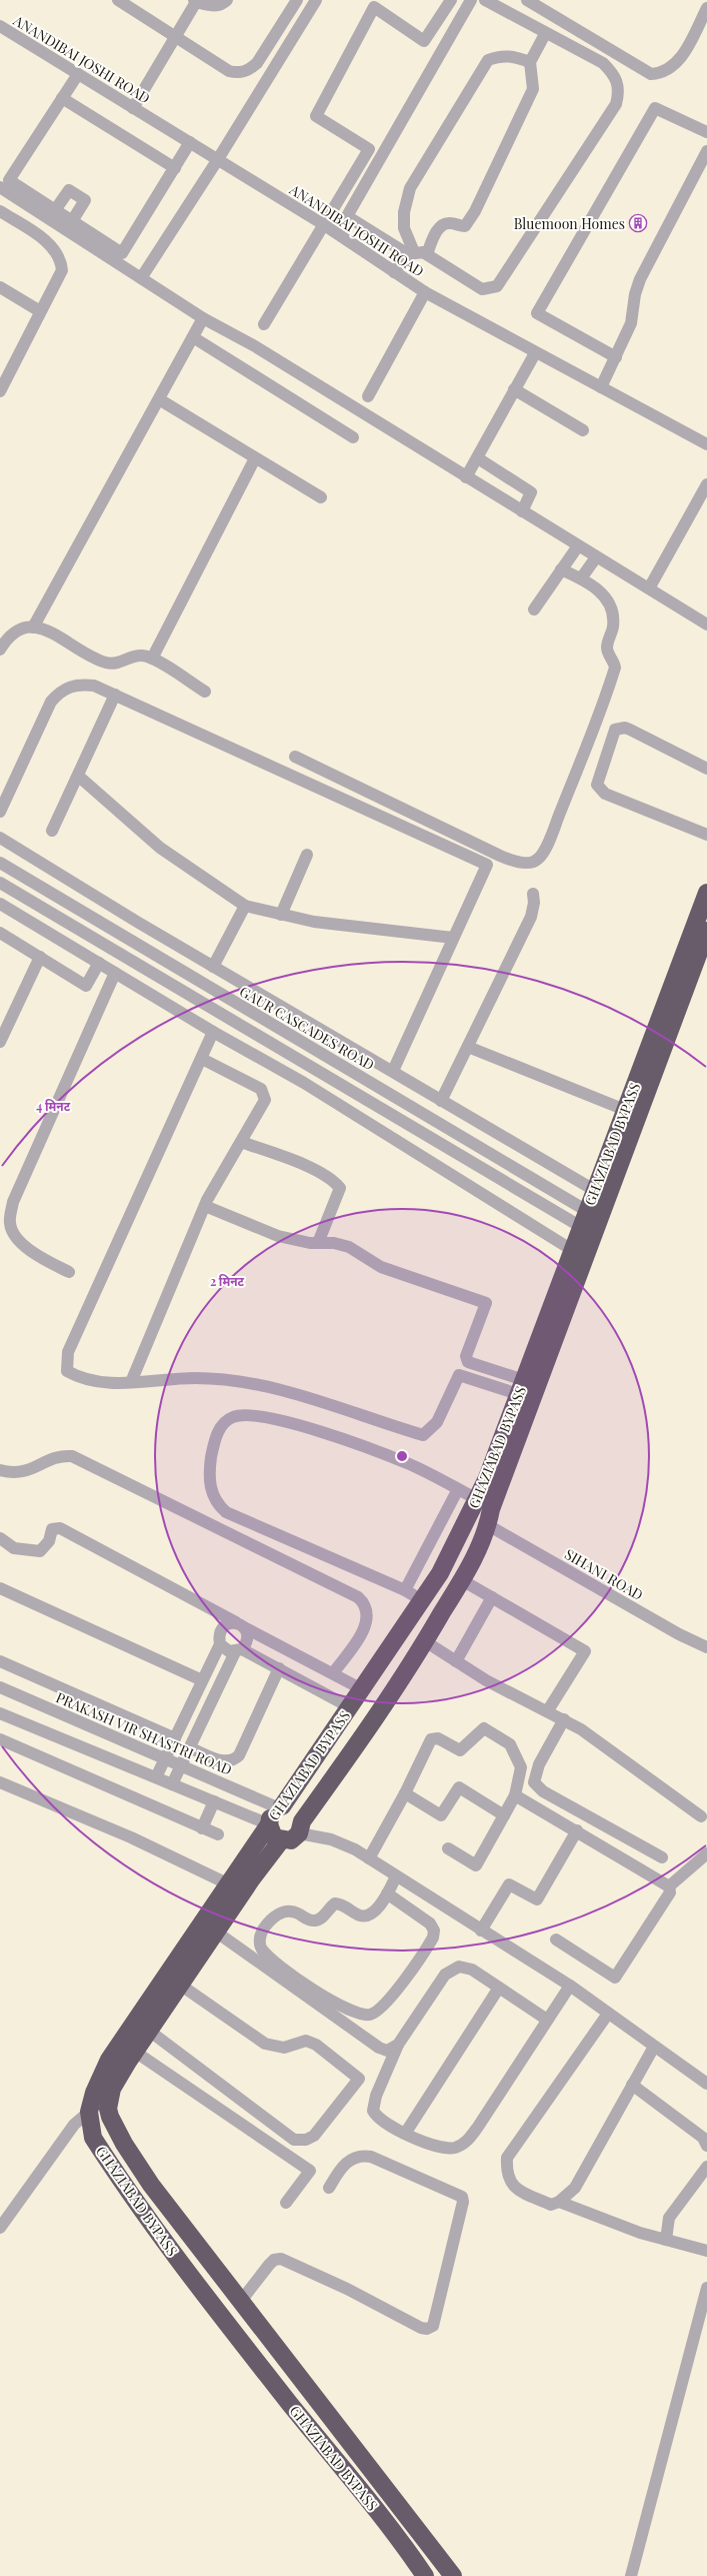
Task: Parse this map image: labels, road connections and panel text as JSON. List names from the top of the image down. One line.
{"streets":{"highway":["GHAZIABAD BYPASS"],"street":["ANANDIBAI JOSHI ROAD","GAUR CASCADES ROAD","SIHANI ROAD","PRAKASH VIR SHASTRI ROAD"]},"crossings":[["GAUR CASCADES ROAD","GHAZIABAD BYPASS"],["GHAZIABAD BYPASS","SIHANI ROAD"],["GHAZIABAD BYPASS","PRAKASH VIR SHASTRI ROAD"]],"places":{"building":["Bluemoon Homes"]},"rings":["4 मिनट","2 मिनट"]}
